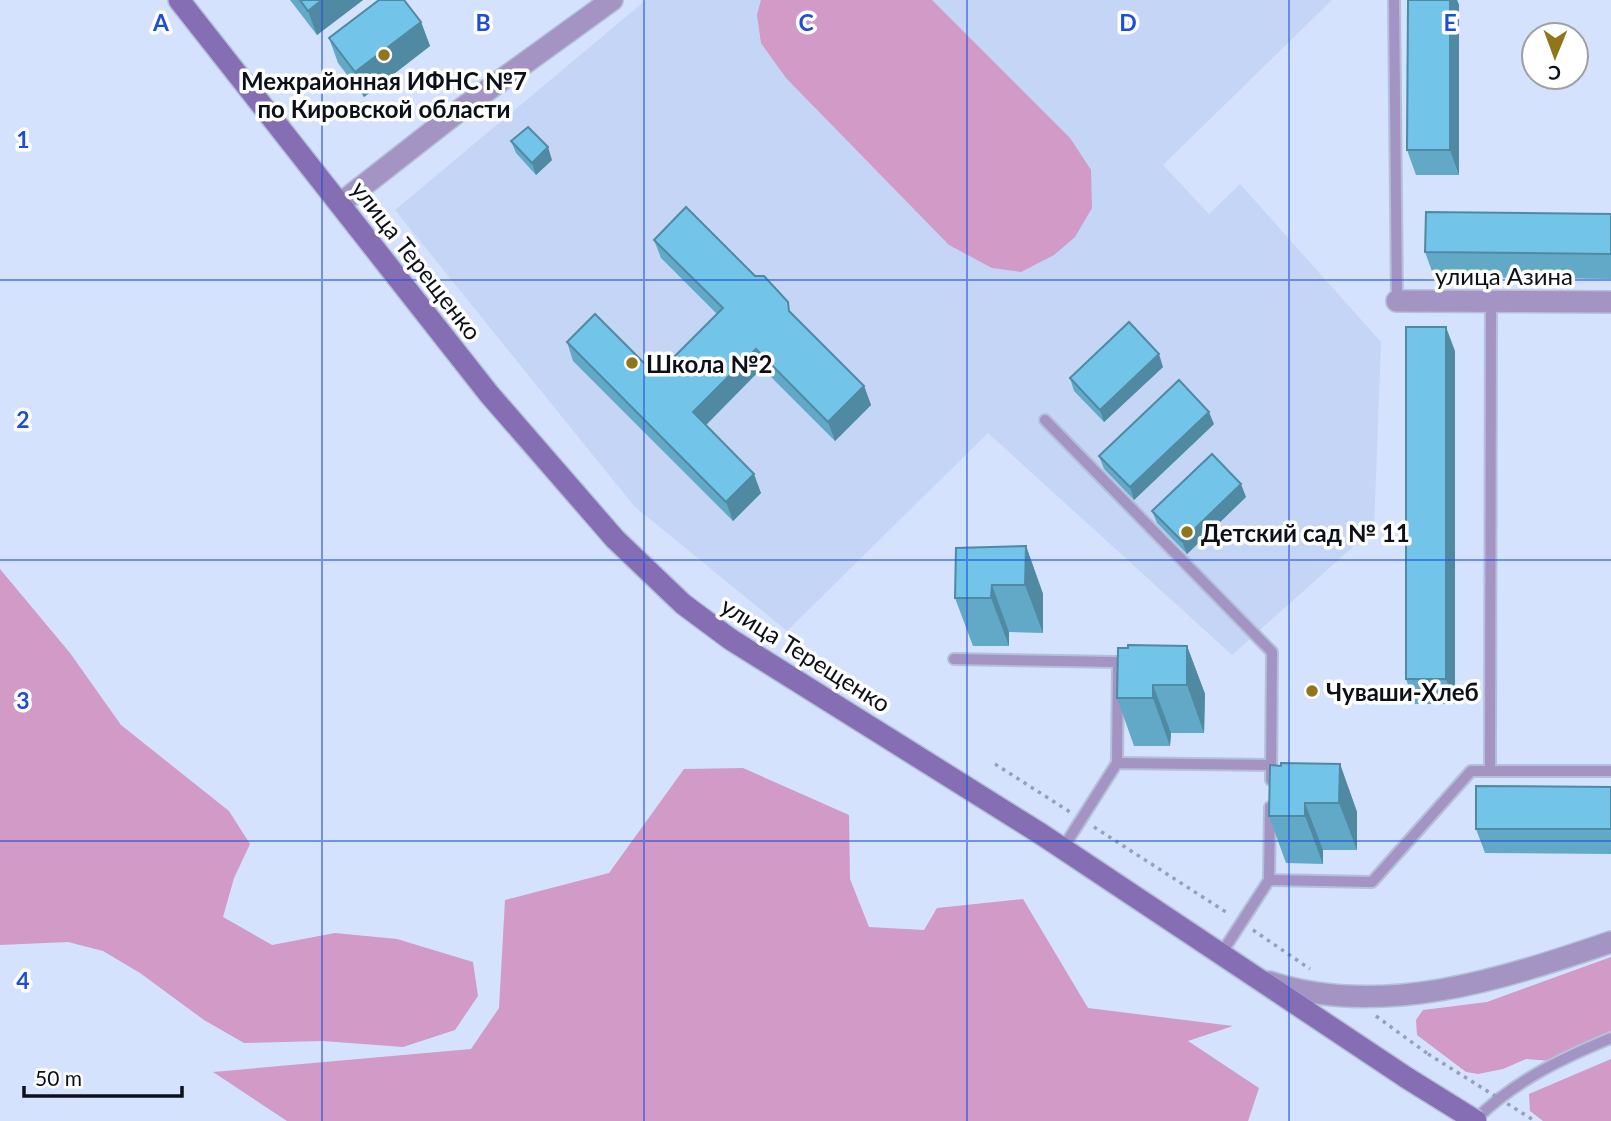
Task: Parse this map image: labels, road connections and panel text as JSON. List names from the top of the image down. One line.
{"streets":{"street":["улица Терещенко","улица Азина"]},"places":["Межрайонная ИФНС №7 по Кировской области","Школа №2","Детский сад № 11","Чуваши-Хлеб"],"scale_bar":"50 m","north":"bottom","grid":{"columns":["A","B","C","D","E"],"rows":["1","2","3","4"]}}
